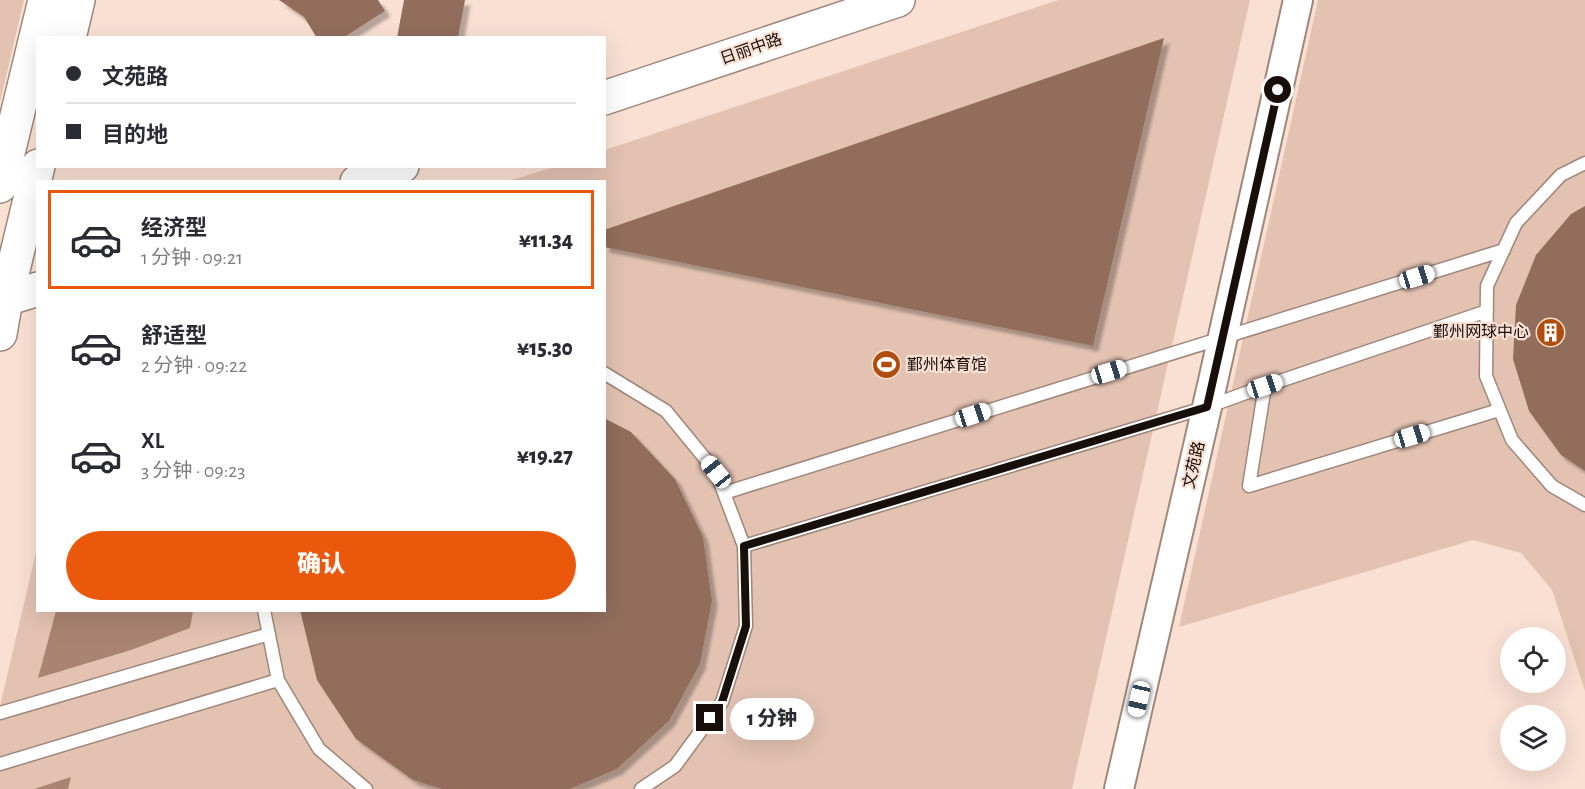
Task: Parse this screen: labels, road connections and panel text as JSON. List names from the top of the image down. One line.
{"streets":{"main road":["日丽中路"],"street":["文苑路"]},"places":{"building":["鄞州网球中心"],"sports":["鄞州体育馆"]},"page":{"banner":["文苑路","目的地"],"list":[{"name":"经济型","note":"1 分钟 · 09:21","value":"¥11.34"},{"name":"舒适型","note":"2 分钟 · 09:22","value":"¥15.30"},{"name":"XL","note":"3 分钟 · 09:23","value":"¥19.27"}],"buttons":"确认","bubble":"1 分钟"}}
